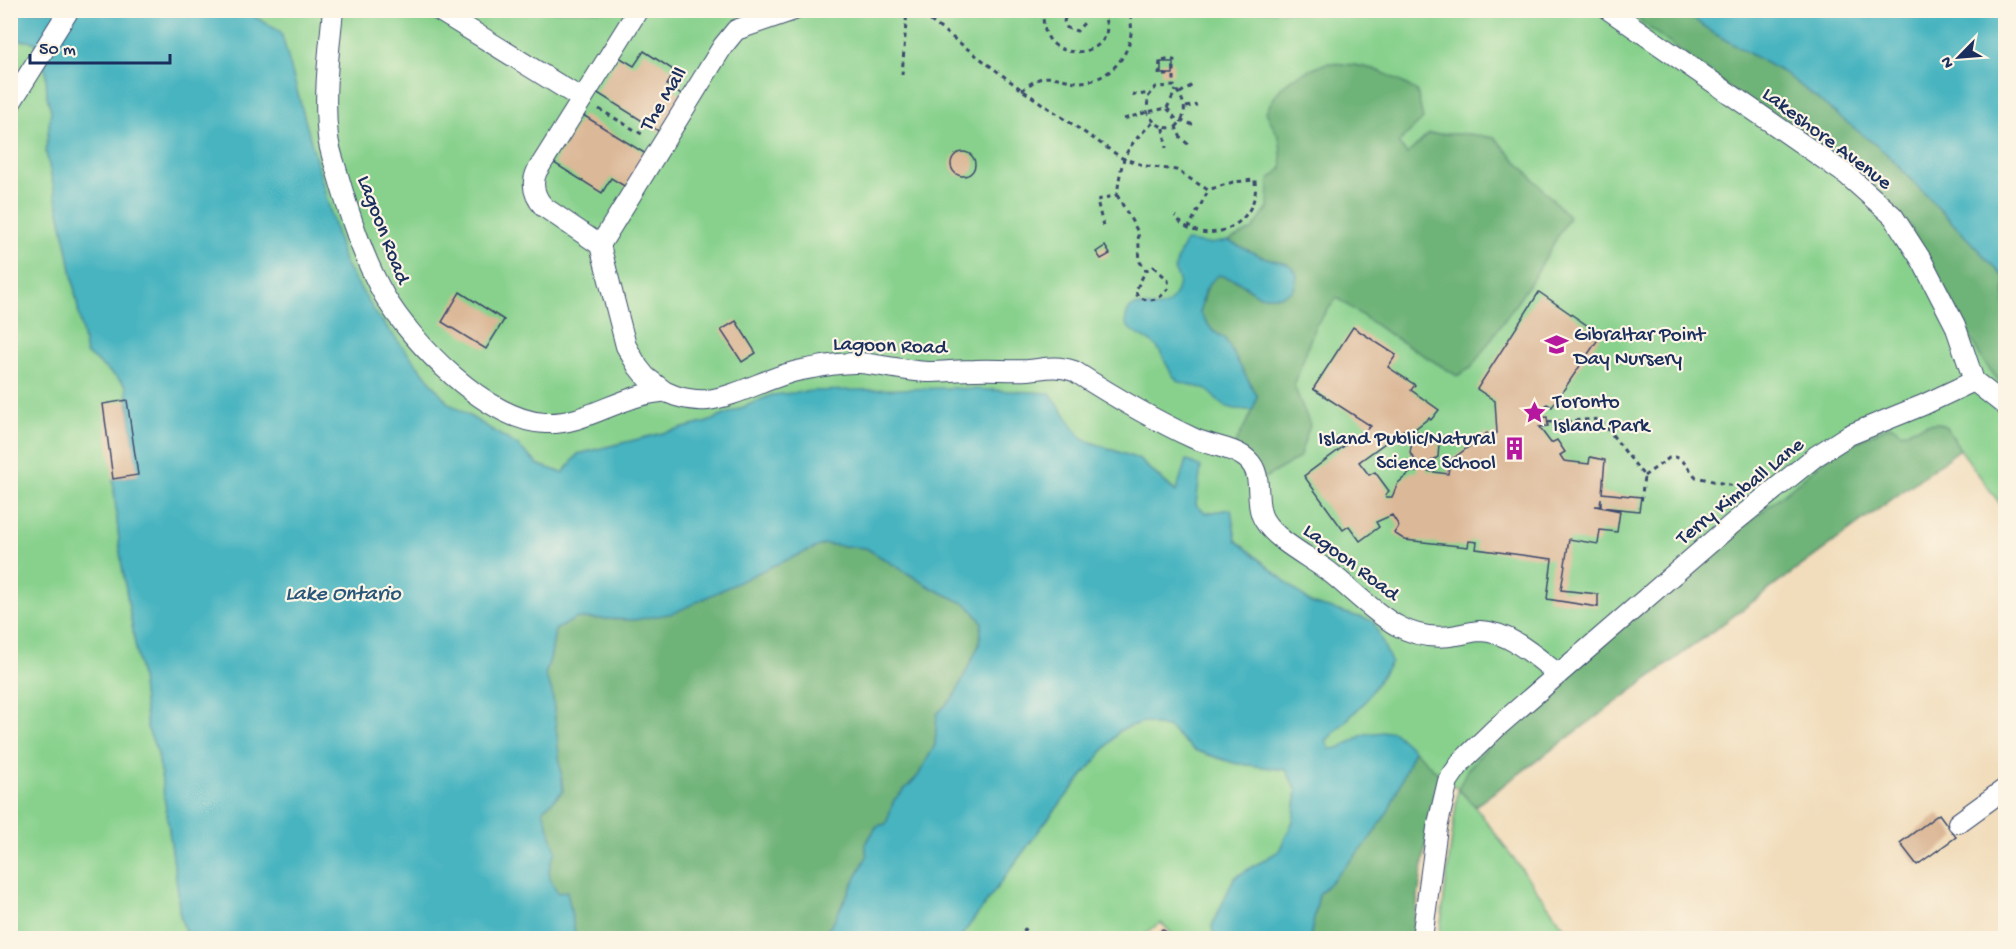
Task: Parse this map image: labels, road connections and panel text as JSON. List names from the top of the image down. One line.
{"streets":{"street":["The Mall","Lakeshore Avenue","Lagoon Road","Terry Kimball Lane"]},"crossings":[["Lakeshore Avenue","Terry Kimball Lane"],["Lagoon Road","Terry Kimball Lane"]],"water":["Lake Ontario"],"places":{"school or university":["Gibraltar Point Day Nursery"],"place":["Toronto Island Park"],"building":["Island Public/Natural Science School"]},"scale_bar":"50 m","north":"bottom left"}
